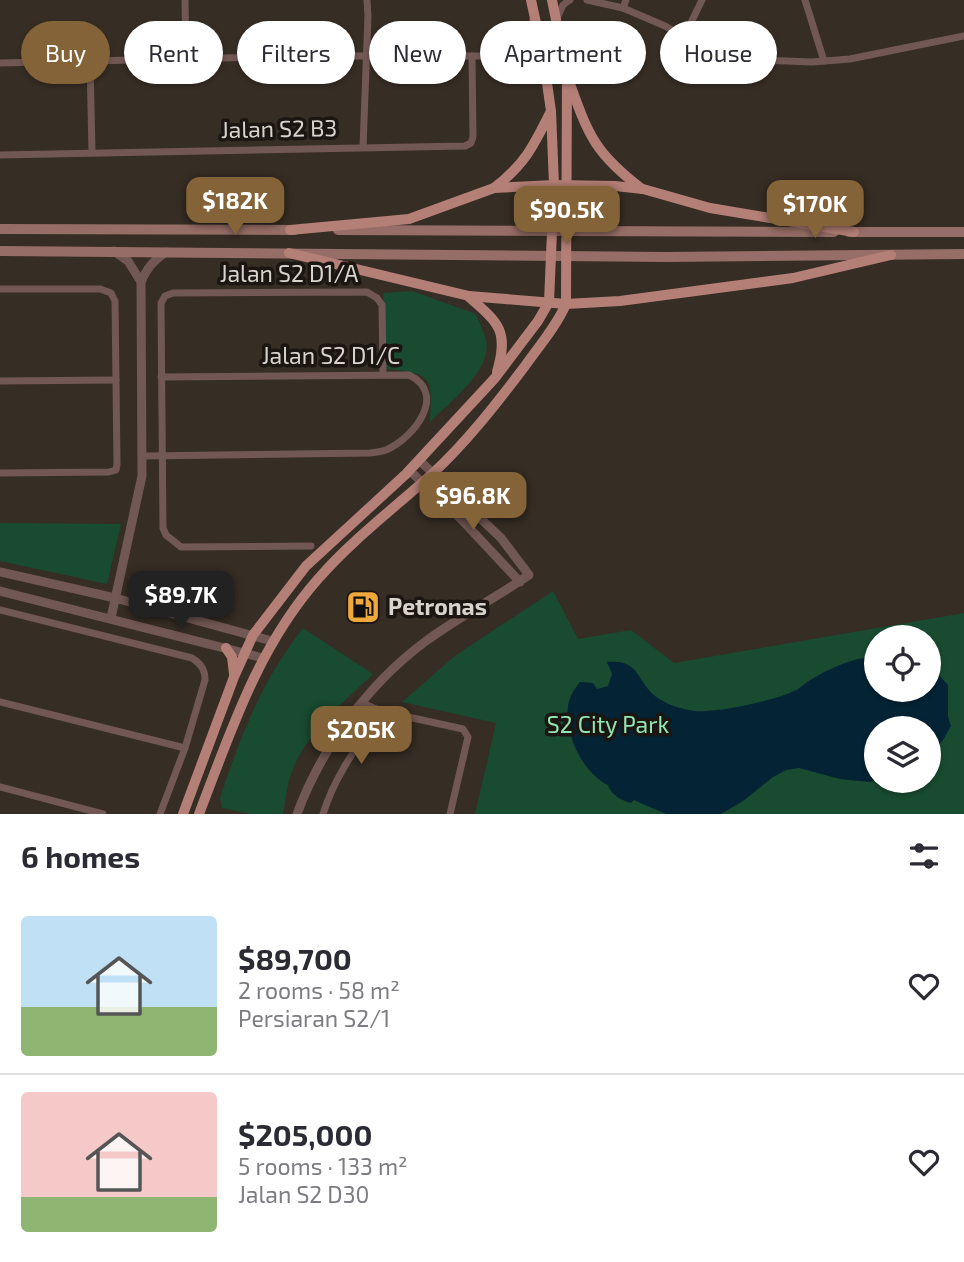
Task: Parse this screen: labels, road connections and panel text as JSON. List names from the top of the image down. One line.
{"streets":{"street":["Jalan S2 B3","Jalan S2 D1/A","Jalan S2 D1/C"]},"crossings":[["Jalan S2 D1/A","Jalan S2 D1/C"]],"parks":["S2 City Park"],"places":{"fuel station":["Petronas"]},"page":{"chip":["Buy","Rent","Filters","New","Apartment","House"],"price":["$182K","$170K","$90.5K","$96.8K","$89.7K","$205K"],"heading":"6 homes","list":[{"name":"$89,700","note":"2 rooms · 58 m² · Persiaran S2/1"},{"name":"$205,000","note":"5 rooms · 133 m² · Jalan S2 D30"}]}}
